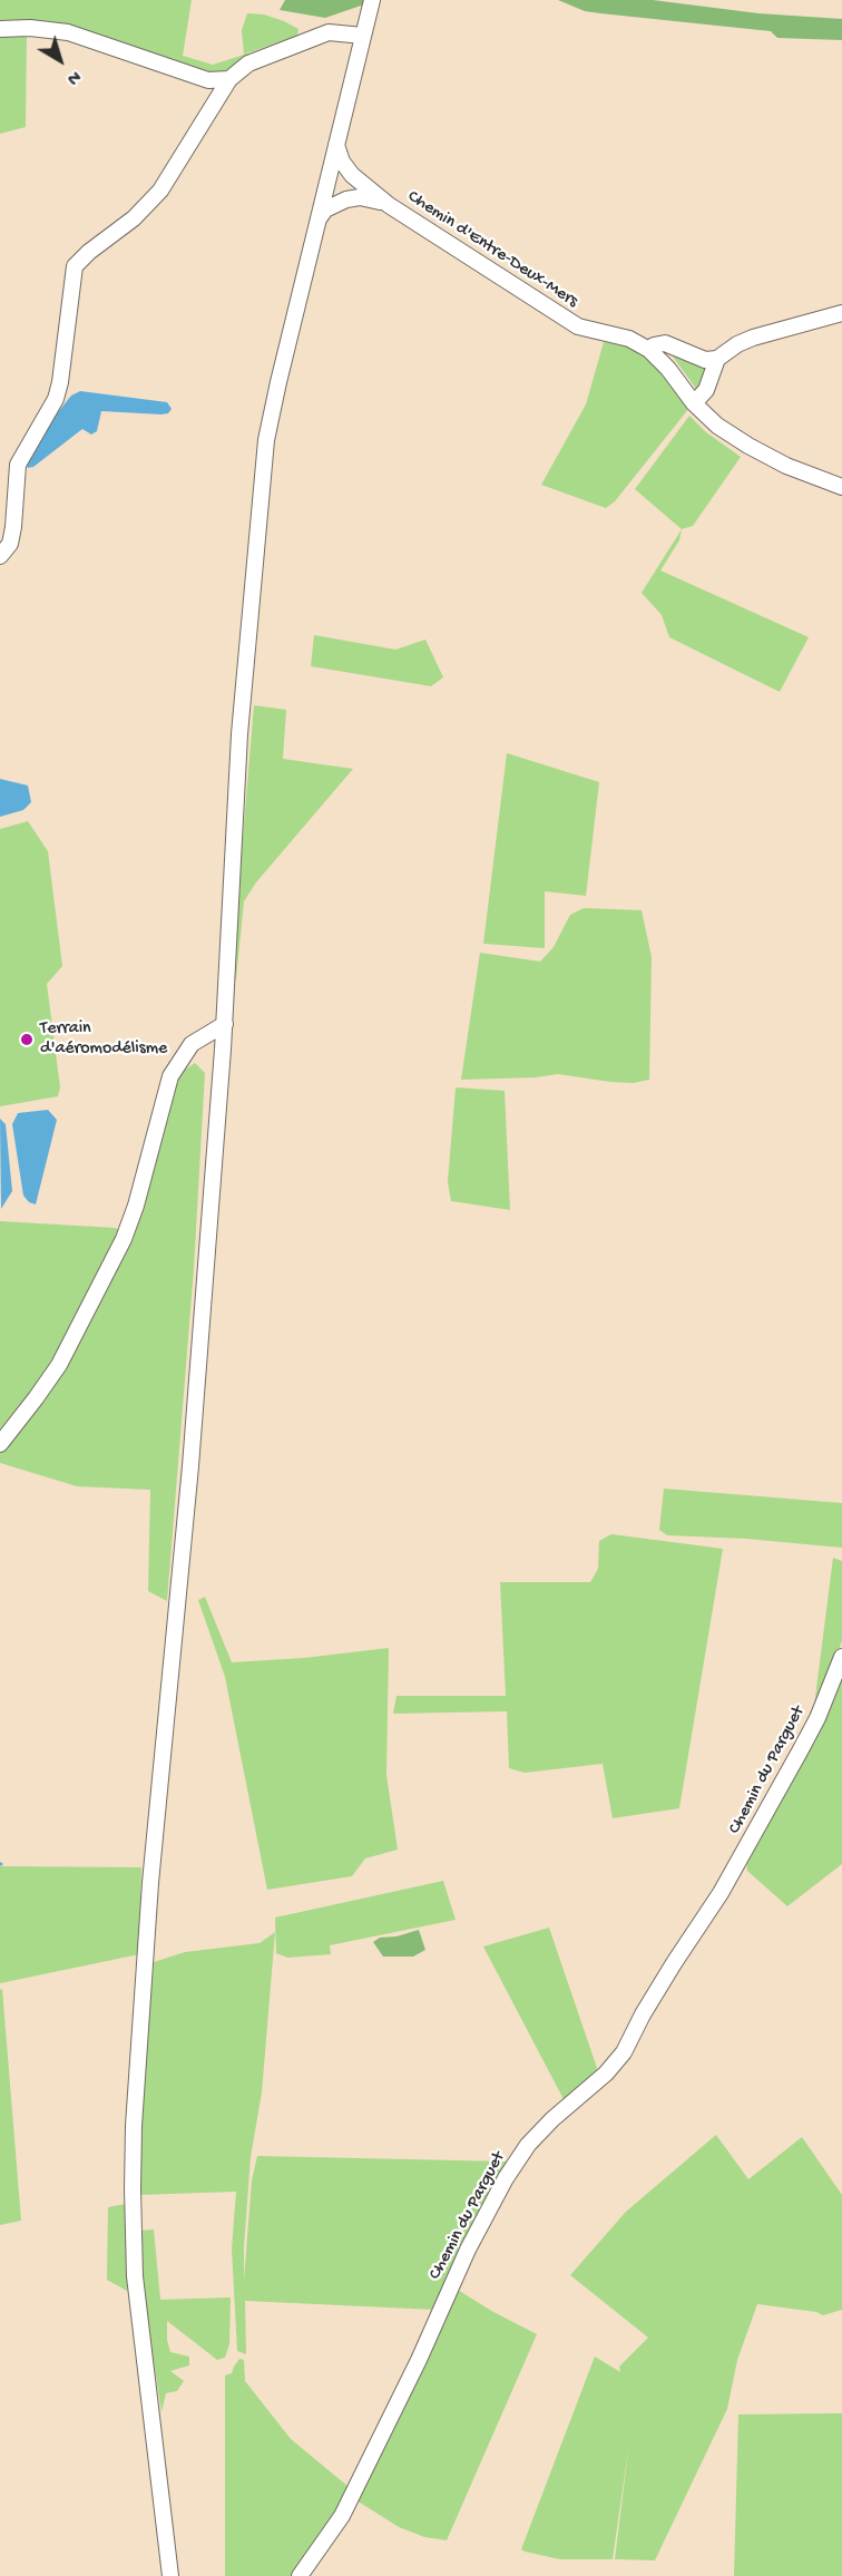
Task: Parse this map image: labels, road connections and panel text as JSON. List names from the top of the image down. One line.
{"streets":{"street":["Chemin d'Entre-Deux-Mers","Chemin du Parguet"]},"places":["Terrain d'aéromodélisme"],"north":"bottom right"}
